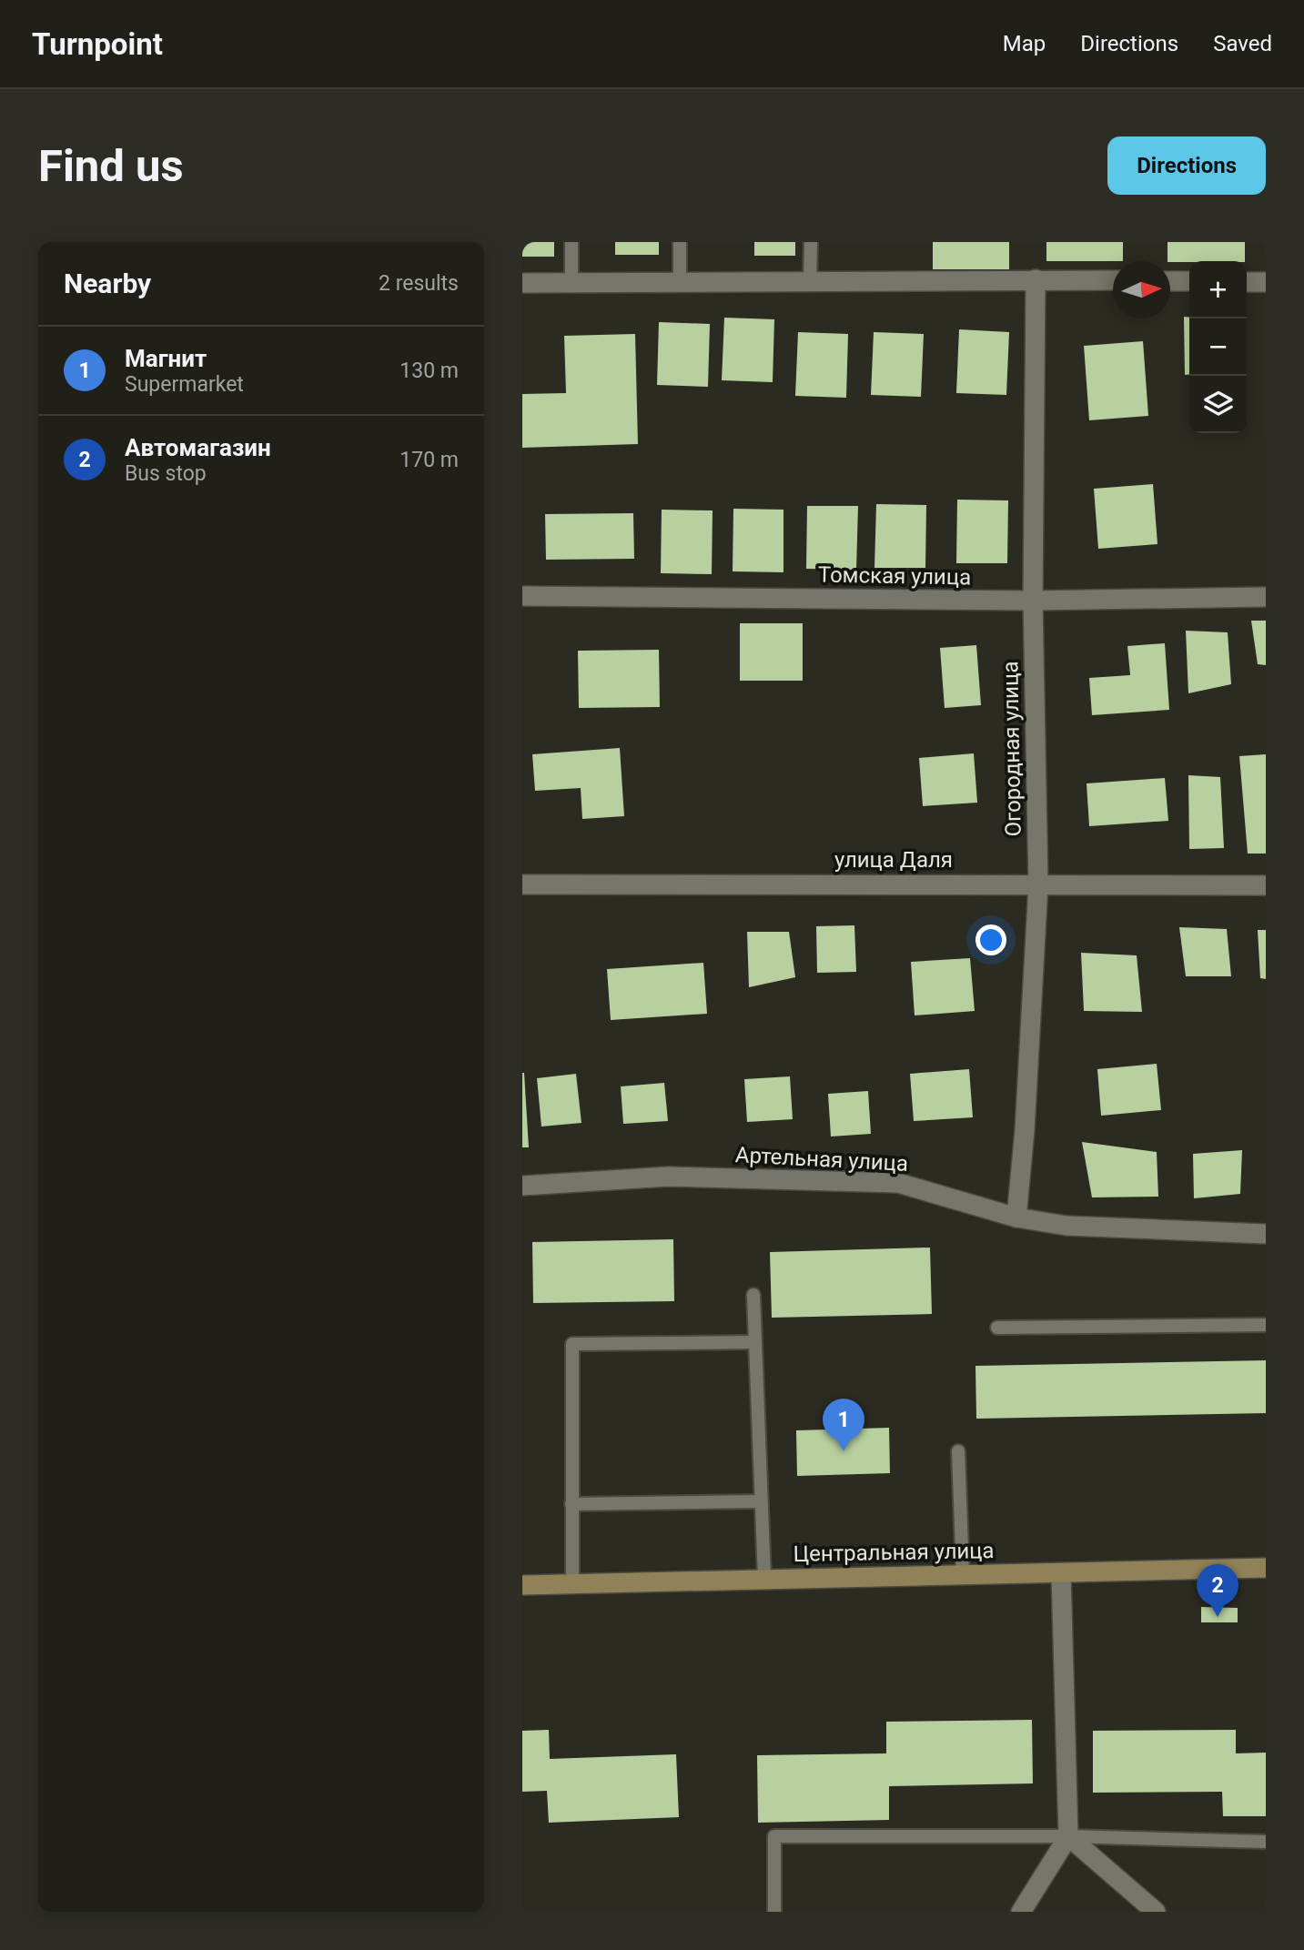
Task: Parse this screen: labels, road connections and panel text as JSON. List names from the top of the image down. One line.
{"streets":{"street":["Томская улица","Огородная улица","улица Даля","Артельная улица","Центральная улица"]},"crossings":[["Томская улица","Огородная улица"],["Огородная улица","улица Даля"],["Огородная улица","Артельная улица"]],"north":"right","page":{"header":"Turnpoint","nav":["Map","Directions","Saved"],"buttons":"Directions","title":"Find us","heading":["Nearby","2 results"],"map_buttons":["+","−"],"list":[{"mark":"1","name":"Магнит","note":"Supermarket","value":"130 m"},{"mark":"2","name":"Автомагазин","note":"Bus stop","value":"170 m"}],"pins":["1","2"]}}
